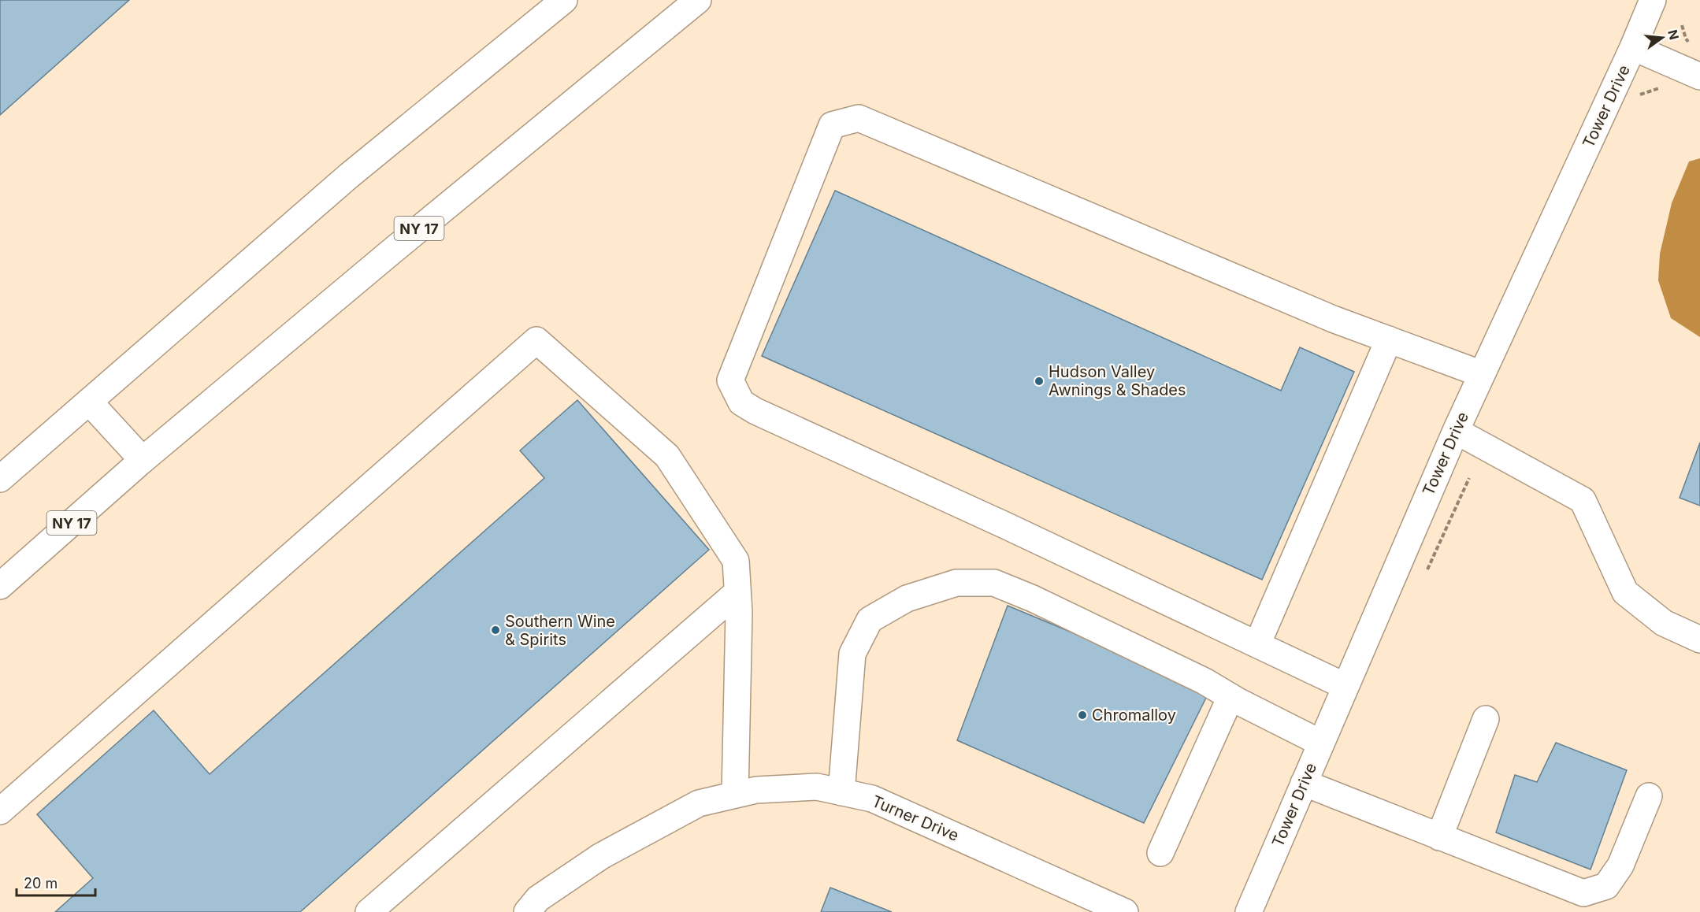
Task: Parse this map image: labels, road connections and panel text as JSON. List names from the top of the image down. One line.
{"streets":{"main road":["Tower Drive","NY 17","Turner Drive"]},"places":["Hudson Valley Awnings & Shades","Southern Wine & Spirits","Chromalloy"],"scale_bar":"20 m","north":"right"}
